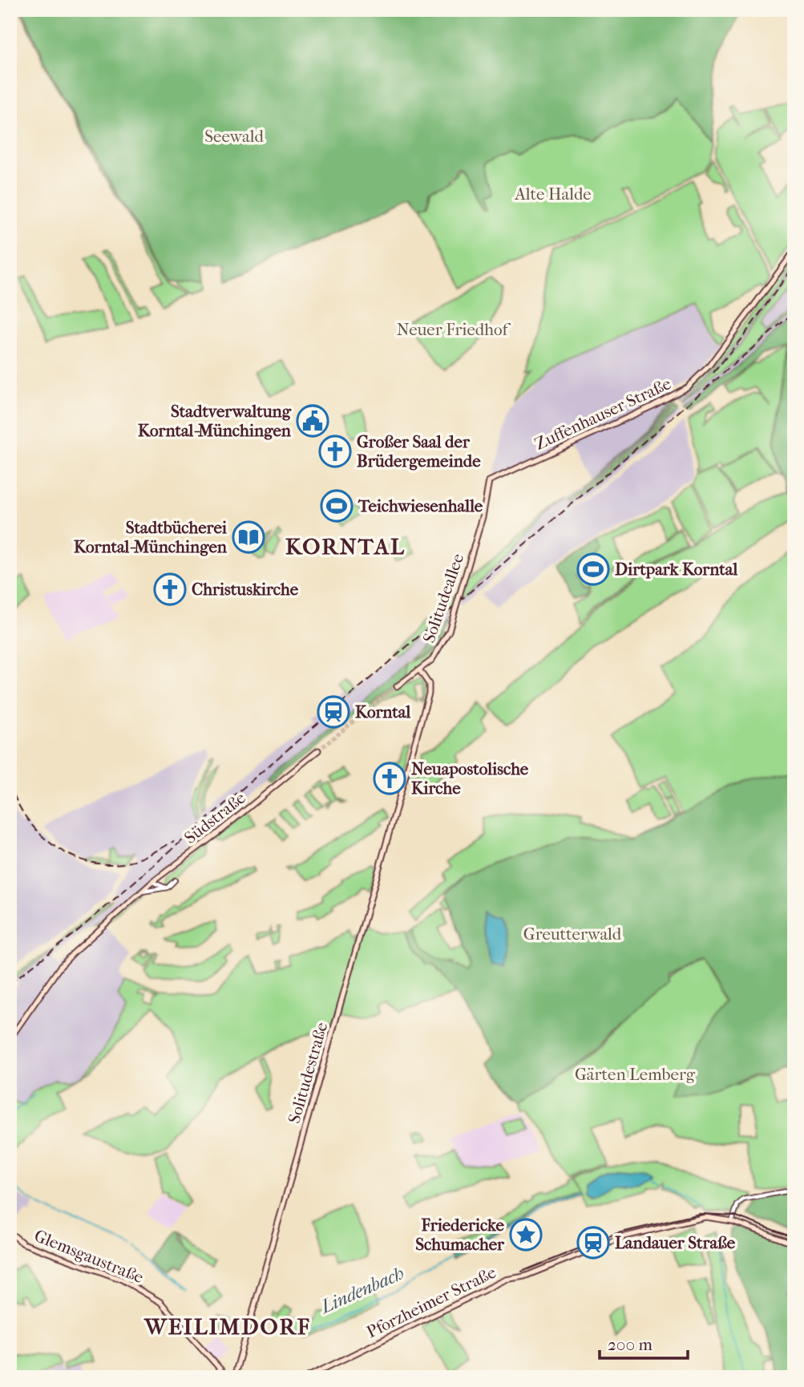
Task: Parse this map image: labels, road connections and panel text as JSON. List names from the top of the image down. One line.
{"streets":{"main road":["Zuffenhauser Straße","Solitudeallee","Südstraße","Solitudestraße","Glemsgaustraße","Pforzheimer Straße"]},"crossings":[["Zuffenhauser Straße","Solitudeallee"],["Solitudeallee","Solitudestraße"]],"districts":["KORNTAL","WEILIMDORF"],"water":["Lindenbach"],"parks":["Seewald","Alte Halde","Neuer Friedhof","Greutterwald","Gärten Lemberg"],"places":{"public building":["Stadtverwaltung Korntal-Münchingen"],"church":["Großer Saal der Brüdergemeinde","Christuskirche","Neuapostolische Kirche"],"sports":["Teichwiesenhalle","Dirtpark Korntal"],"library":["Stadtbücherei Korntal-Münchingen"],"station":["Korntal","Landauer Straße"],"place":["Friedericke Schumacher"]},"scale_bar":"200 m"}
